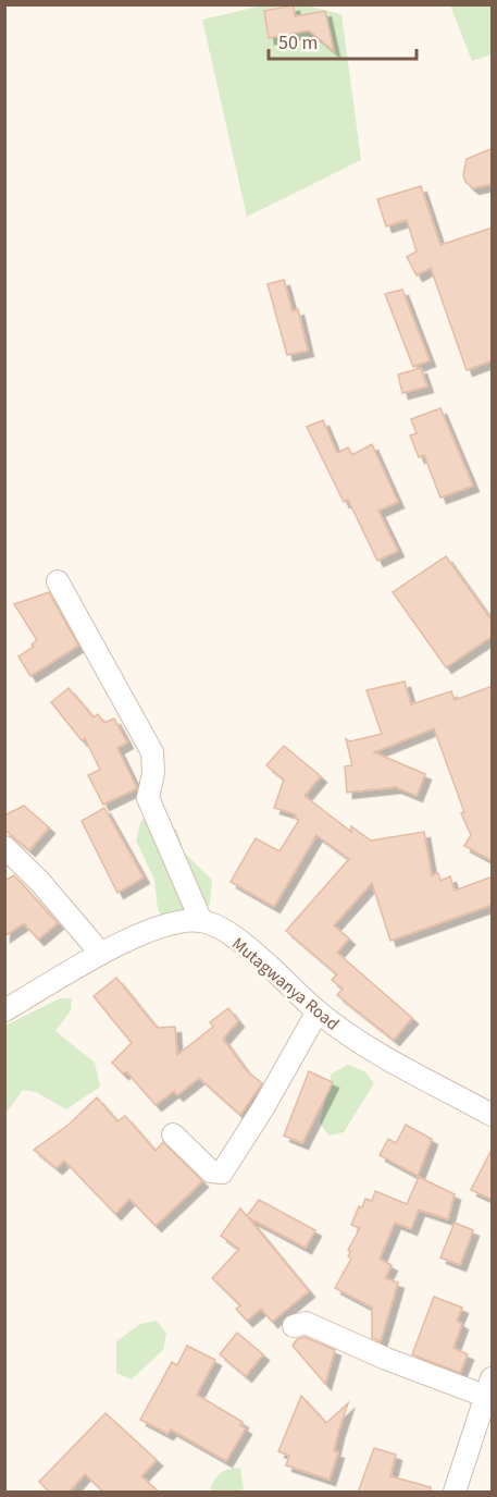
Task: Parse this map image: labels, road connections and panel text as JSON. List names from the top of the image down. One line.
{"streets":{"street":["Mutagwanya Road"]},"scale_bar":"50 m"}
